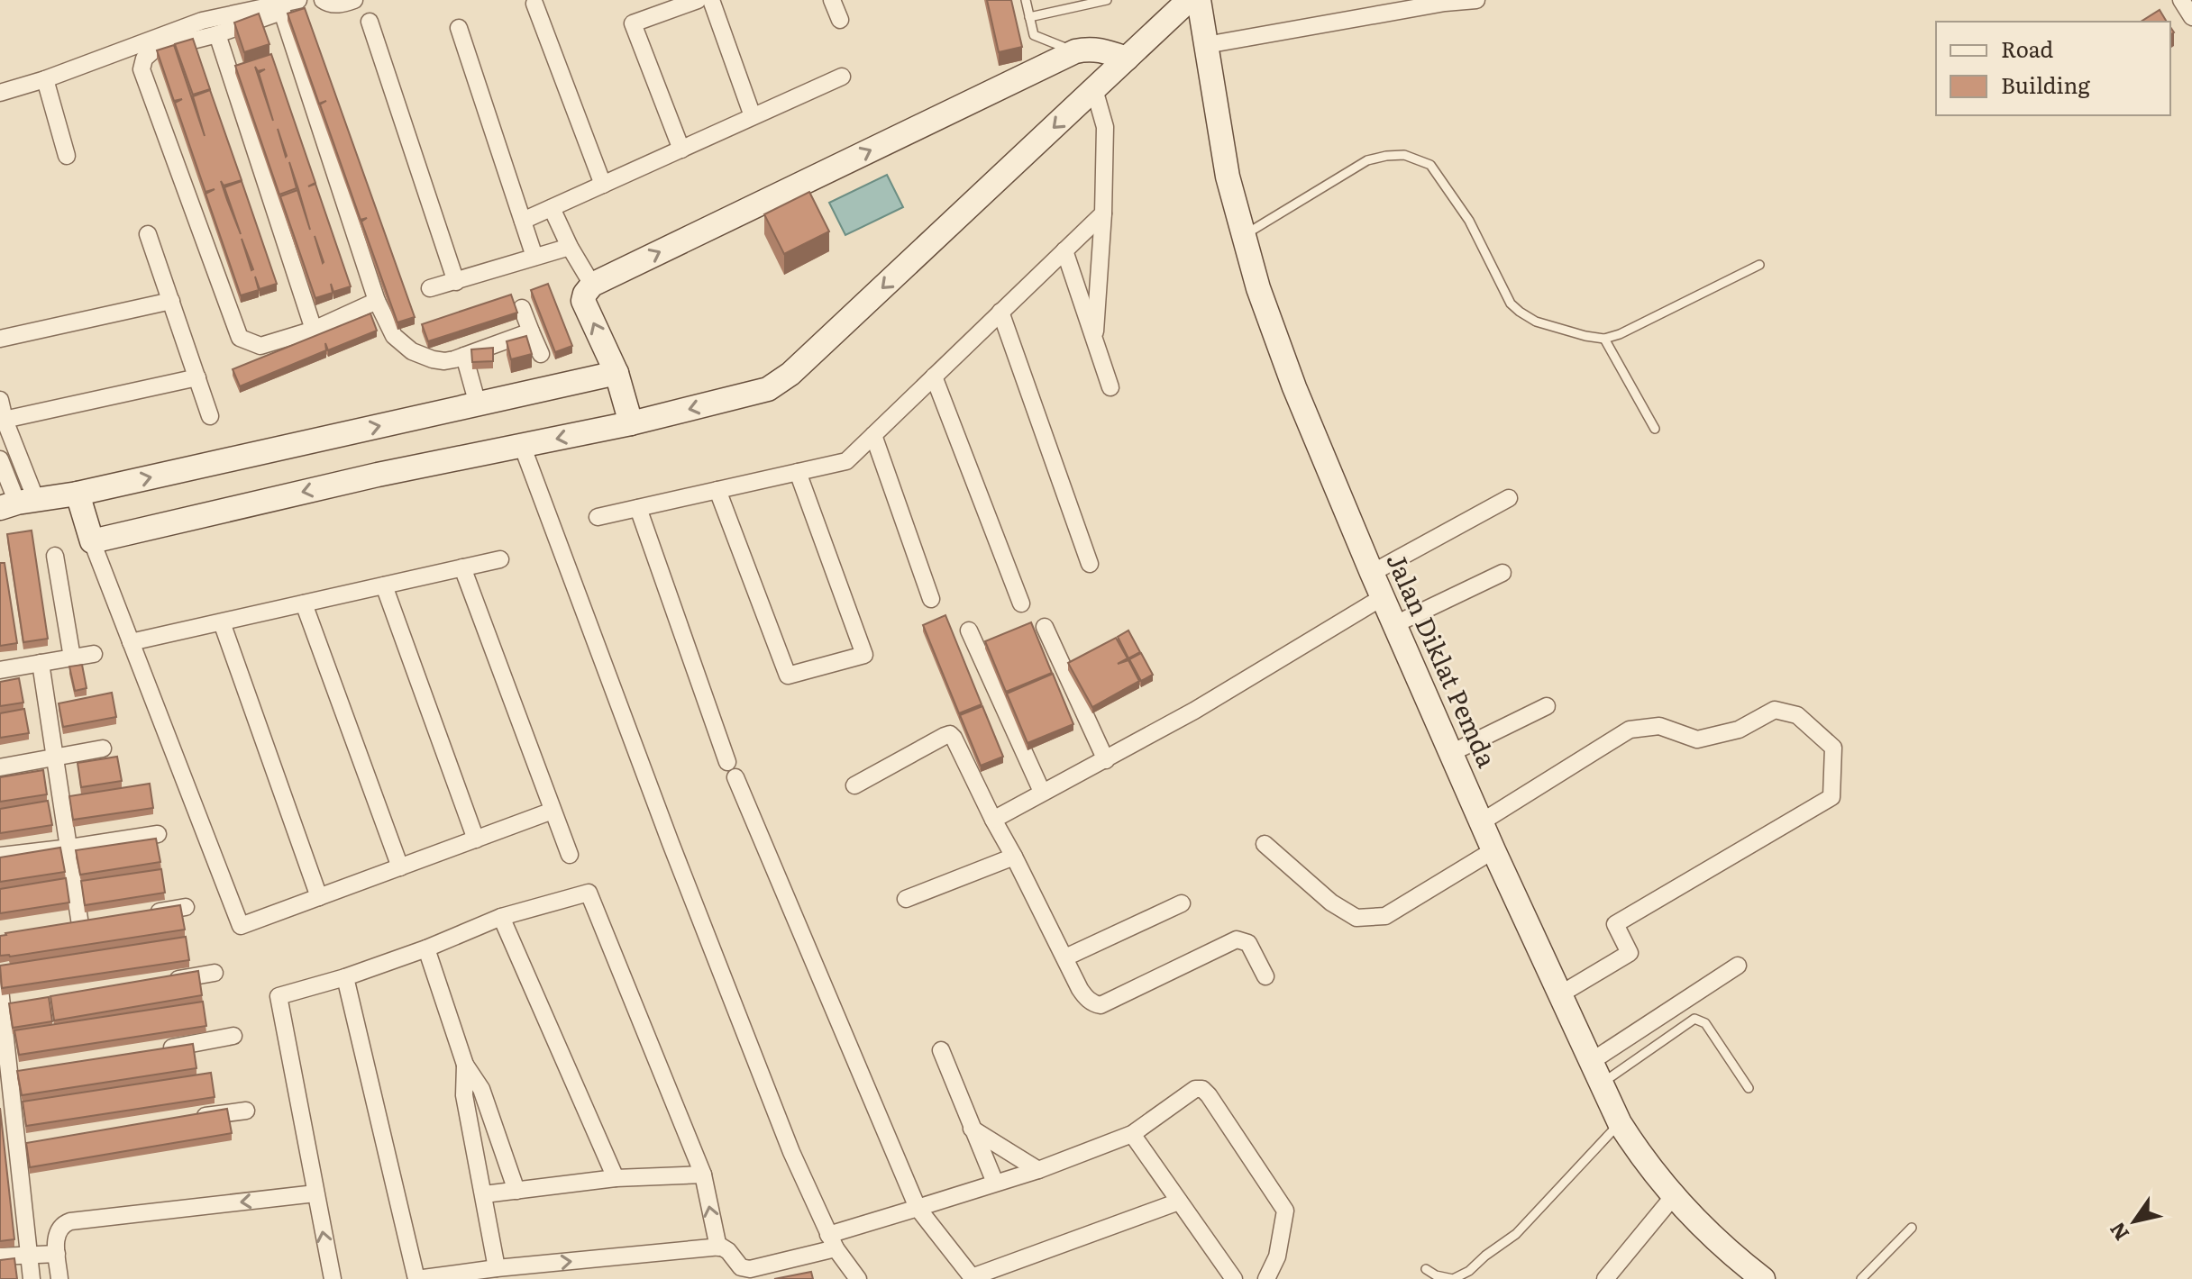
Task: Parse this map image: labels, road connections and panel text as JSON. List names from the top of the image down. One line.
{"streets":{"street":["Jalan Diklat Pemda"]},"legend":["Road","Building"],"north":"bottom left"}
